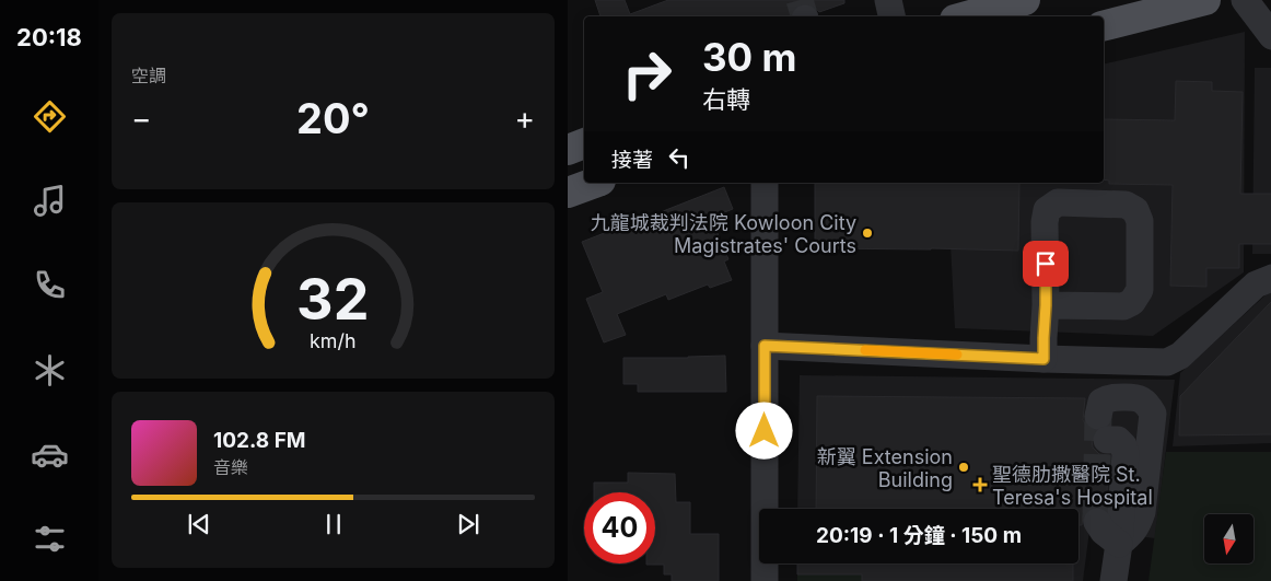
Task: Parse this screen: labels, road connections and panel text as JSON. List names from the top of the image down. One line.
{"places":{"other":["九龍城裁判法院 Kowloon City Magistrates' Courts","新翼 Extension Building"],"health":["聖德肋撒醫院 St. Teresa's Hospital"]},"north":"bottom","page":{"tabs":"20:18","tile":"空調","turn":["30 m","右轉"],"heat":["−","20°","+"],"then":"接著","song":["102.8 FM","音樂"],"limit":"40","trip":"20:19 · 1 分鐘 · 150 m","gauge":["32","km/h"]}}
